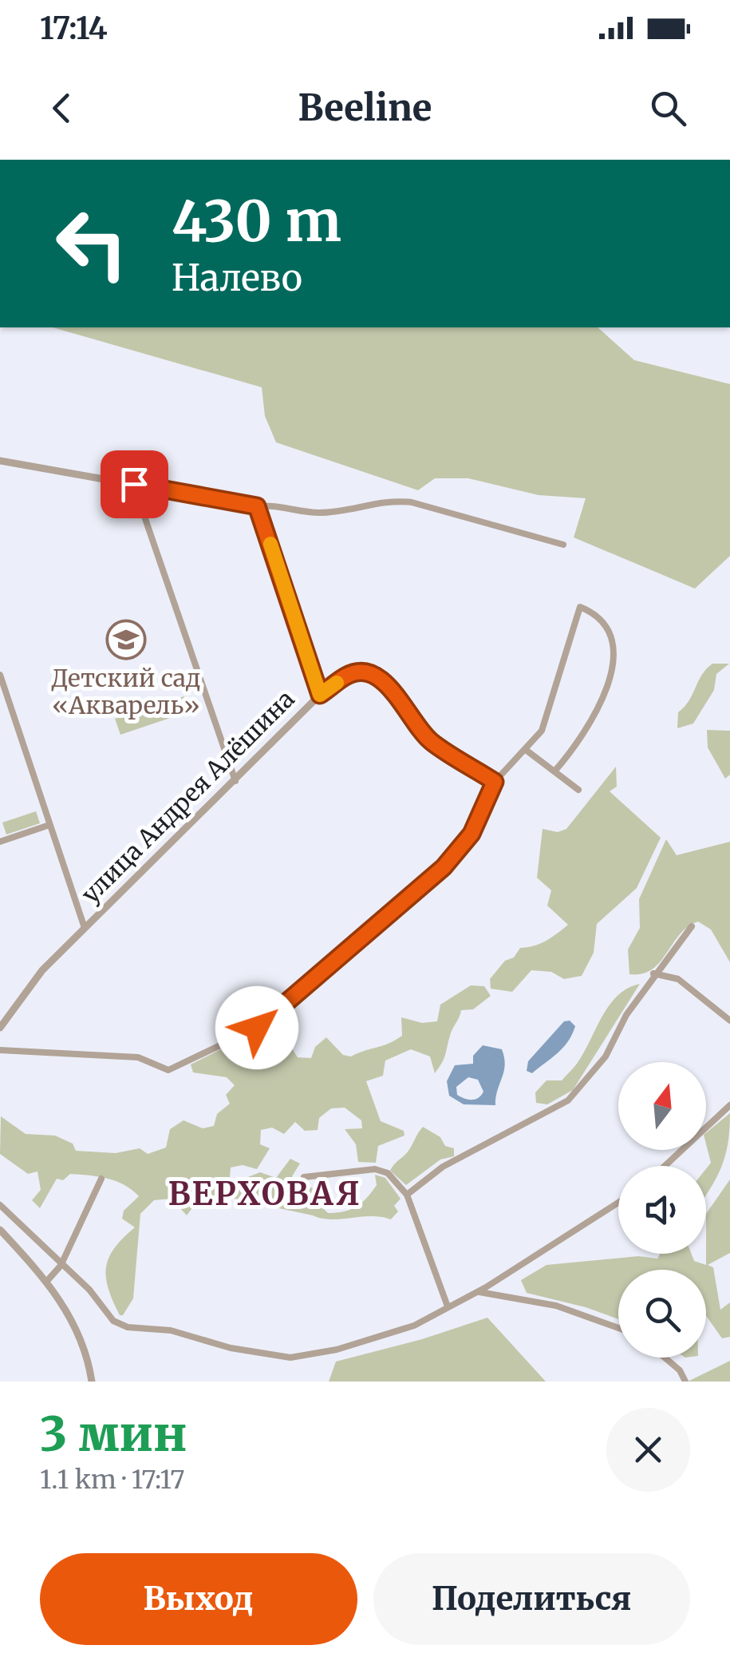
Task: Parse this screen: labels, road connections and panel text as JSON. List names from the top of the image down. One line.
{"streets":{"street":["улица Андрея Алёшина"]},"districts":["ВЕРХОВАЯ"],"places":{"school or university":["Детский сад «Акварель»"]},"north":"top","page":{"status":"17:14","header":"Beeline","turn":["430 m","Налево"],"heading":["3 мин","1.1 km · 17:17"],"buttons":["Выход","Поделиться"]}}
